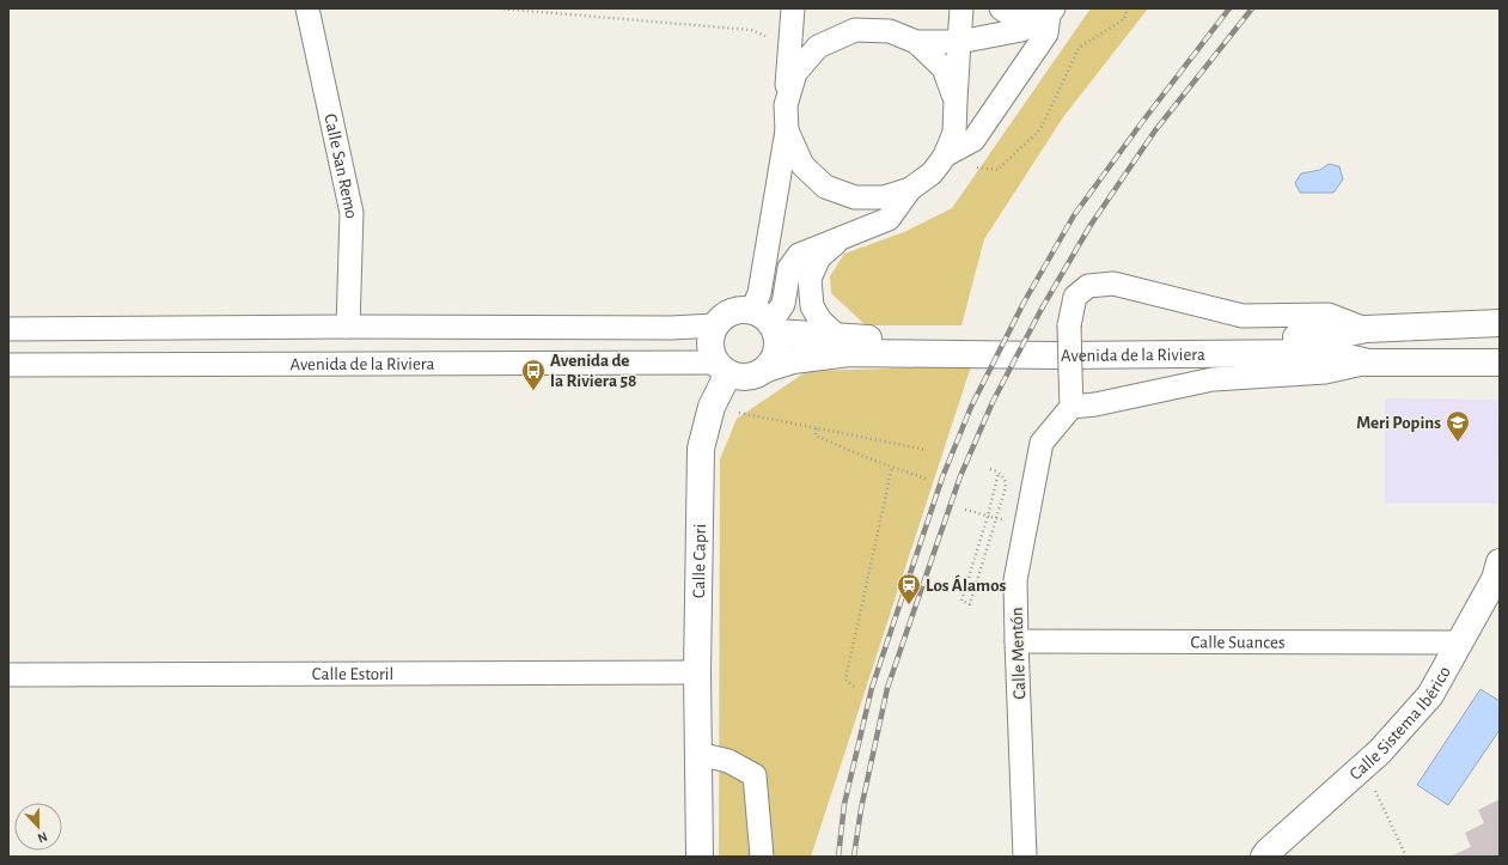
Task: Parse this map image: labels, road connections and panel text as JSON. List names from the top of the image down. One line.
{"streets":{"street":["Calle San Remo","Avenida de la Riviera","Calle Capri","Calle Suances","Calle Mentón","Calle Estoril","Calle Sistema Ibérico"]},"crossings":[["Calle San Remo","Avenida de la Riviera"],["Avenida de la Riviera","Calle Capri"],["Calle Capri","Calle Estoril"],["Calle Suances","Calle Mentón"],["Calle Suances","Calle Sistema Ibérico"]],"places":{"bus stop":["Avenida de la Riviera 58"],"school or university":["Meri Popins"],"station":["Los Álamos"]},"north":"bottom"}
